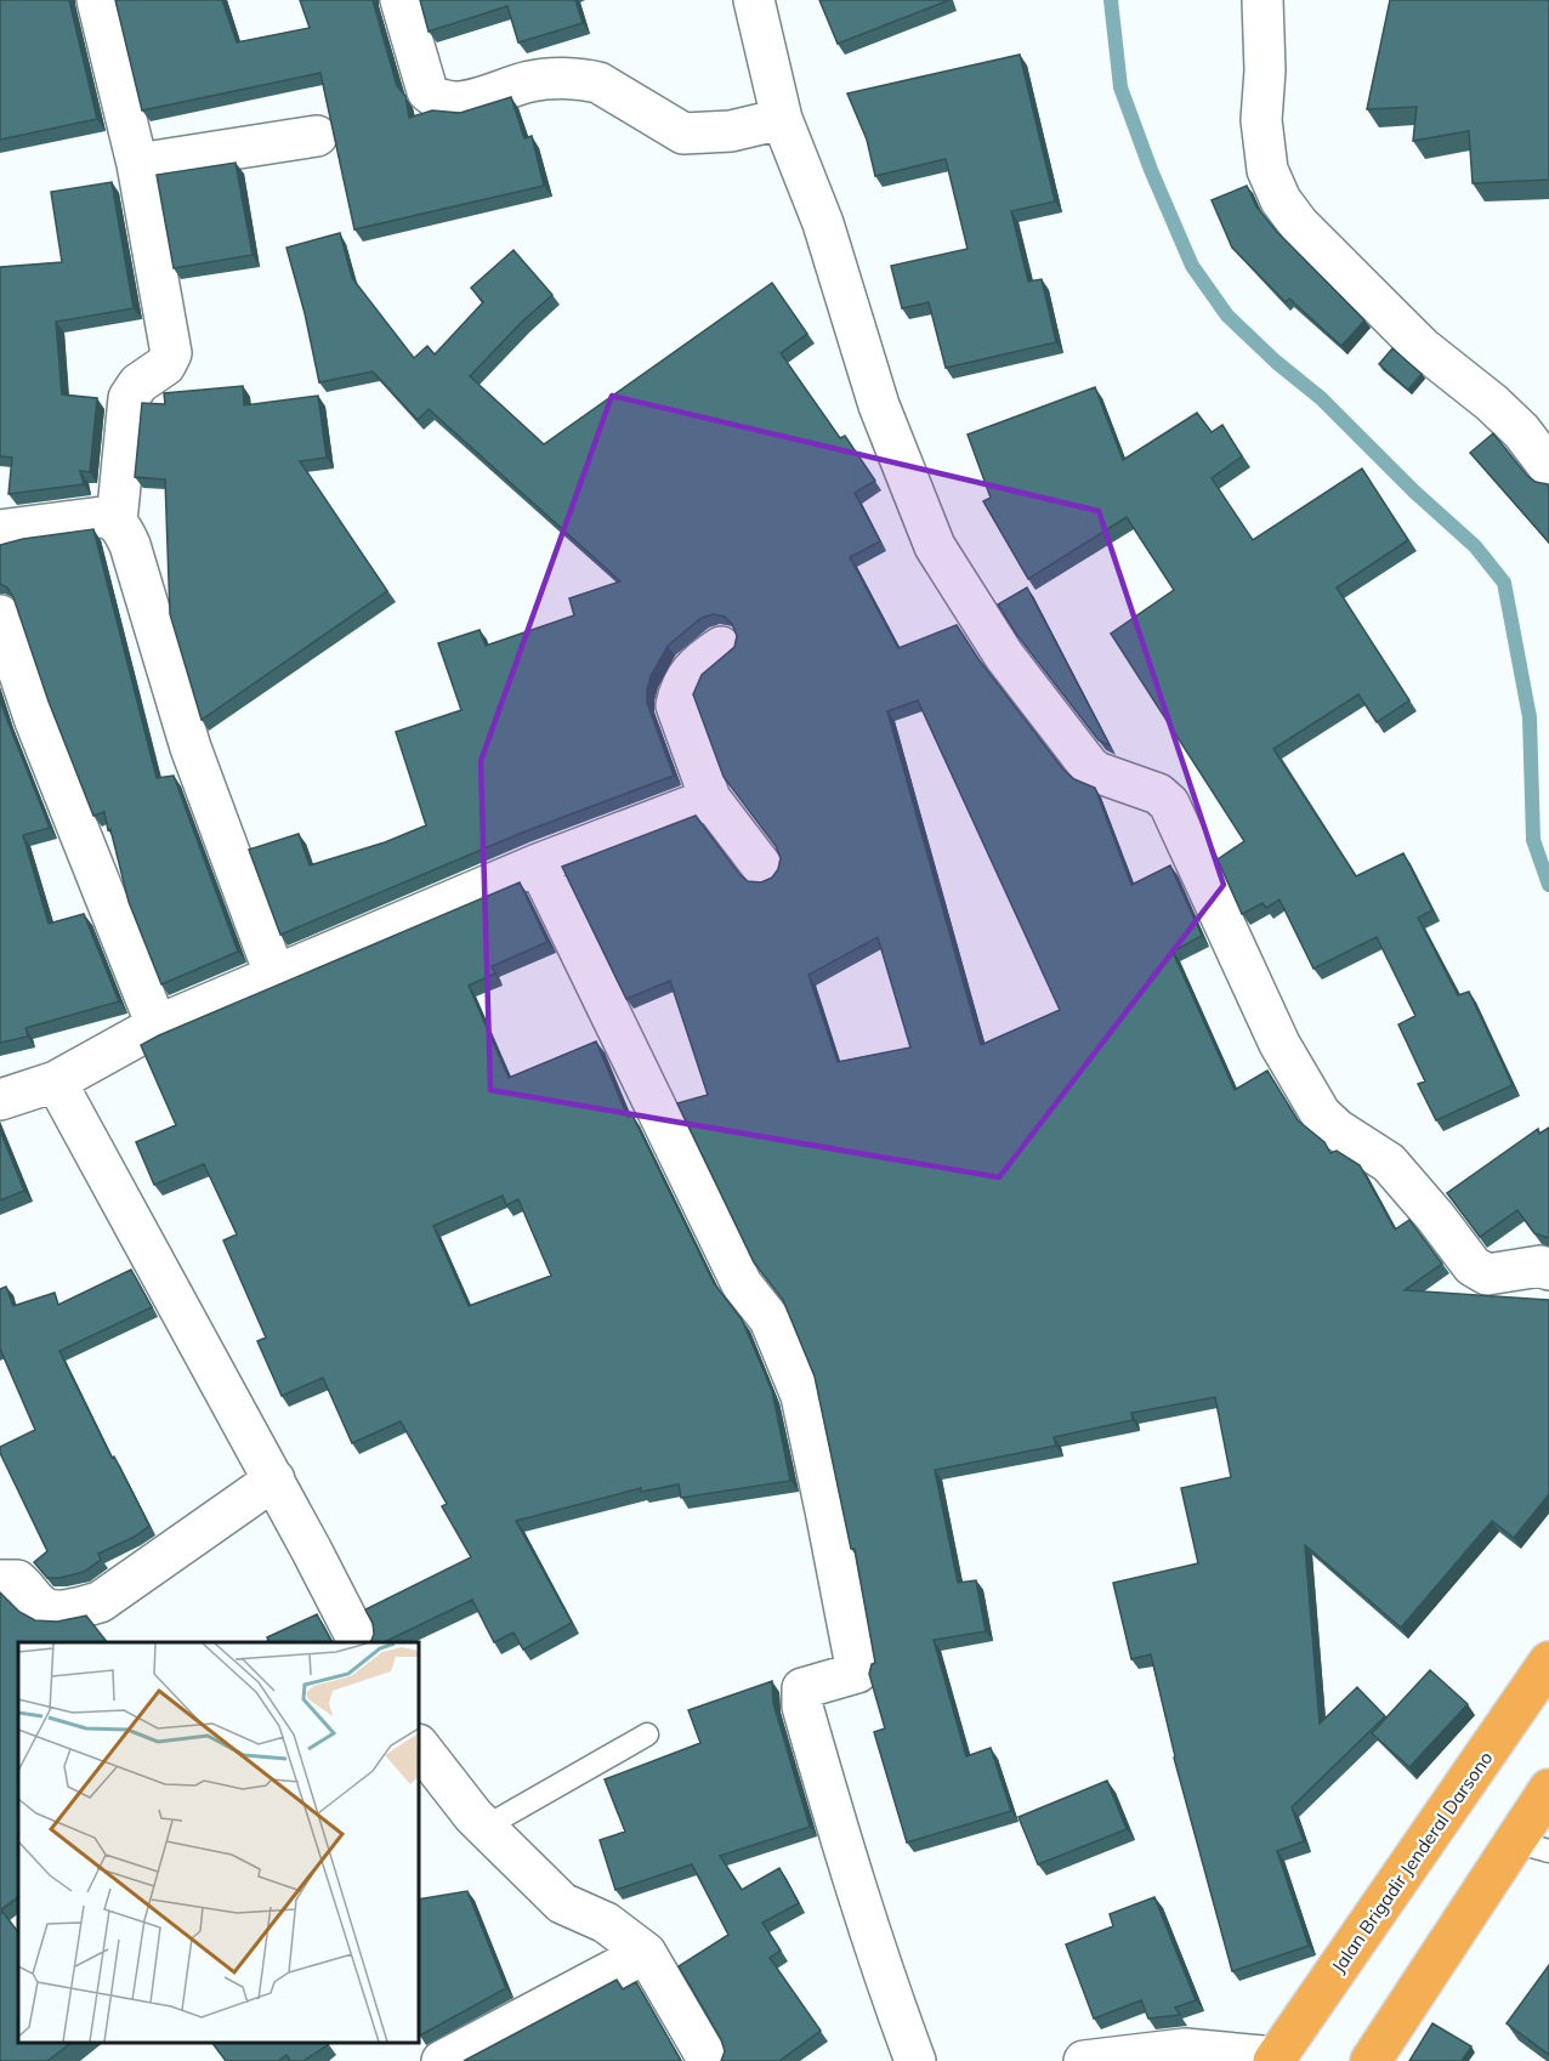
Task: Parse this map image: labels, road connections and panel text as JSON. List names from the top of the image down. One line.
{"streets":{"highway":["Jalan Brigadir Jenderal Darsono"]}}
